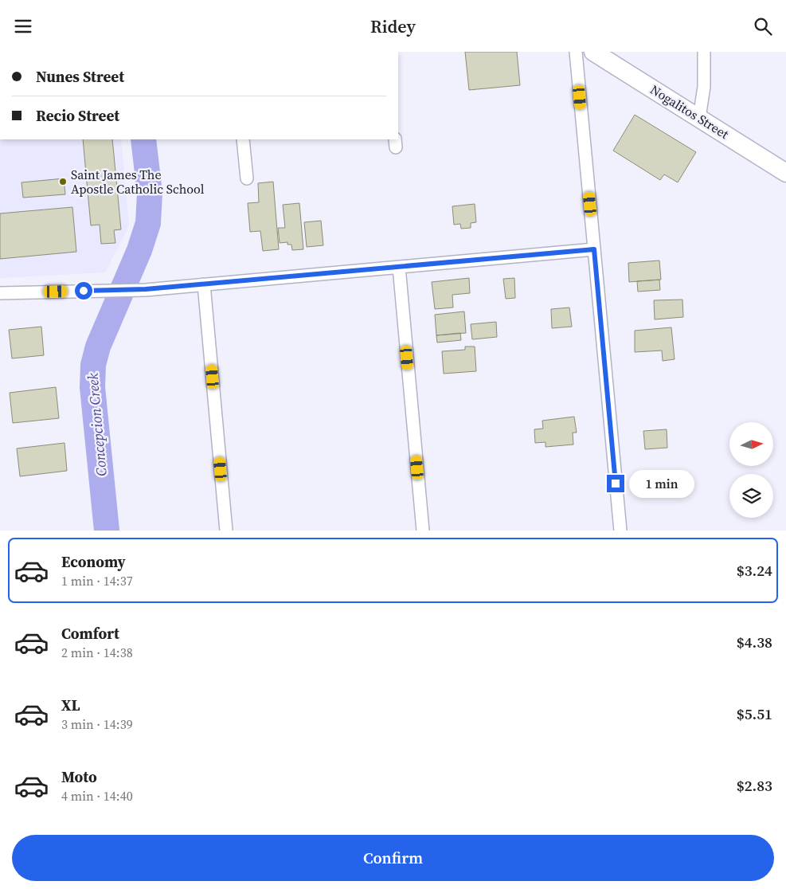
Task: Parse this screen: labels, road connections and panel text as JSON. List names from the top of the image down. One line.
{"streets":{"main road":["Nogalitos Street"]},"water":["Concepcion Creek"],"places":["Saint James The Apostle Catholic School"],"north":"right","page":{"header":"Ridey","banner":["Nunes Street","Recio Street"],"bubble":"1 min","list":[{"name":"Economy","note":"1 min · 14:37","value":"$3.24"},{"name":"Comfort","note":"2 min · 14:38","value":"$4.38"},{"name":"XL","note":"3 min · 14:39","value":"$5.51"},{"name":"Moto","note":"4 min · 14:40","value":"$2.83"}],"buttons":"Confirm"}}
